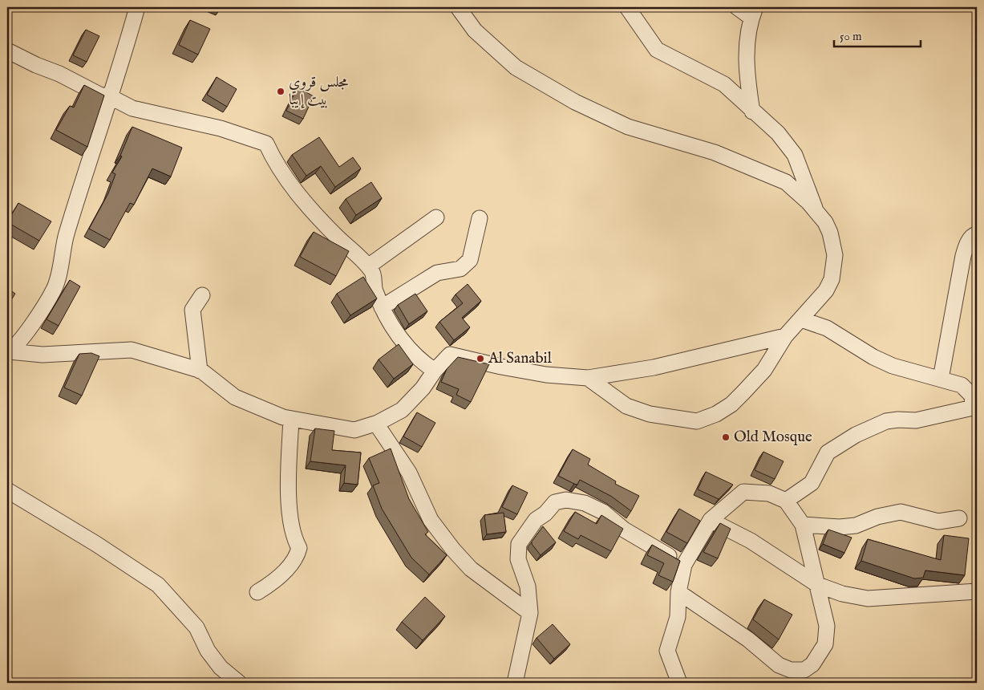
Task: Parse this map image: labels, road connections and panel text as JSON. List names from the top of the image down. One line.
{"places":["مجلس قروي بيت إيبا","Al Sanabil","Old Mosque"],"scale_bar":"50 m"}
